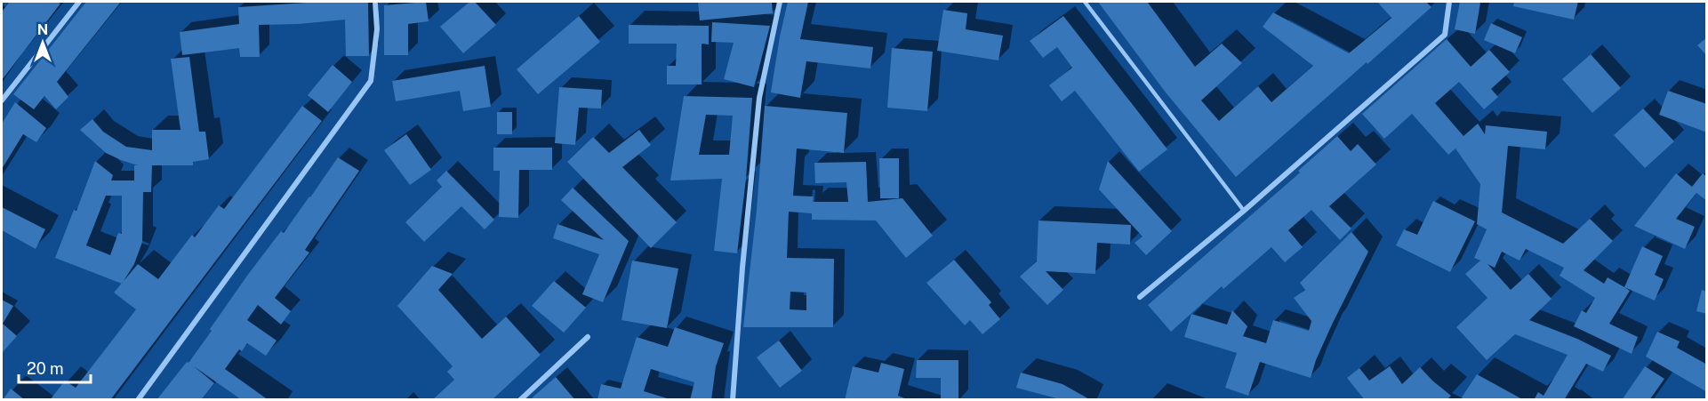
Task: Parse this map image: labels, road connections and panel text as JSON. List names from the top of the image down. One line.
{"scale_bar":"20 m","north":"top"}
